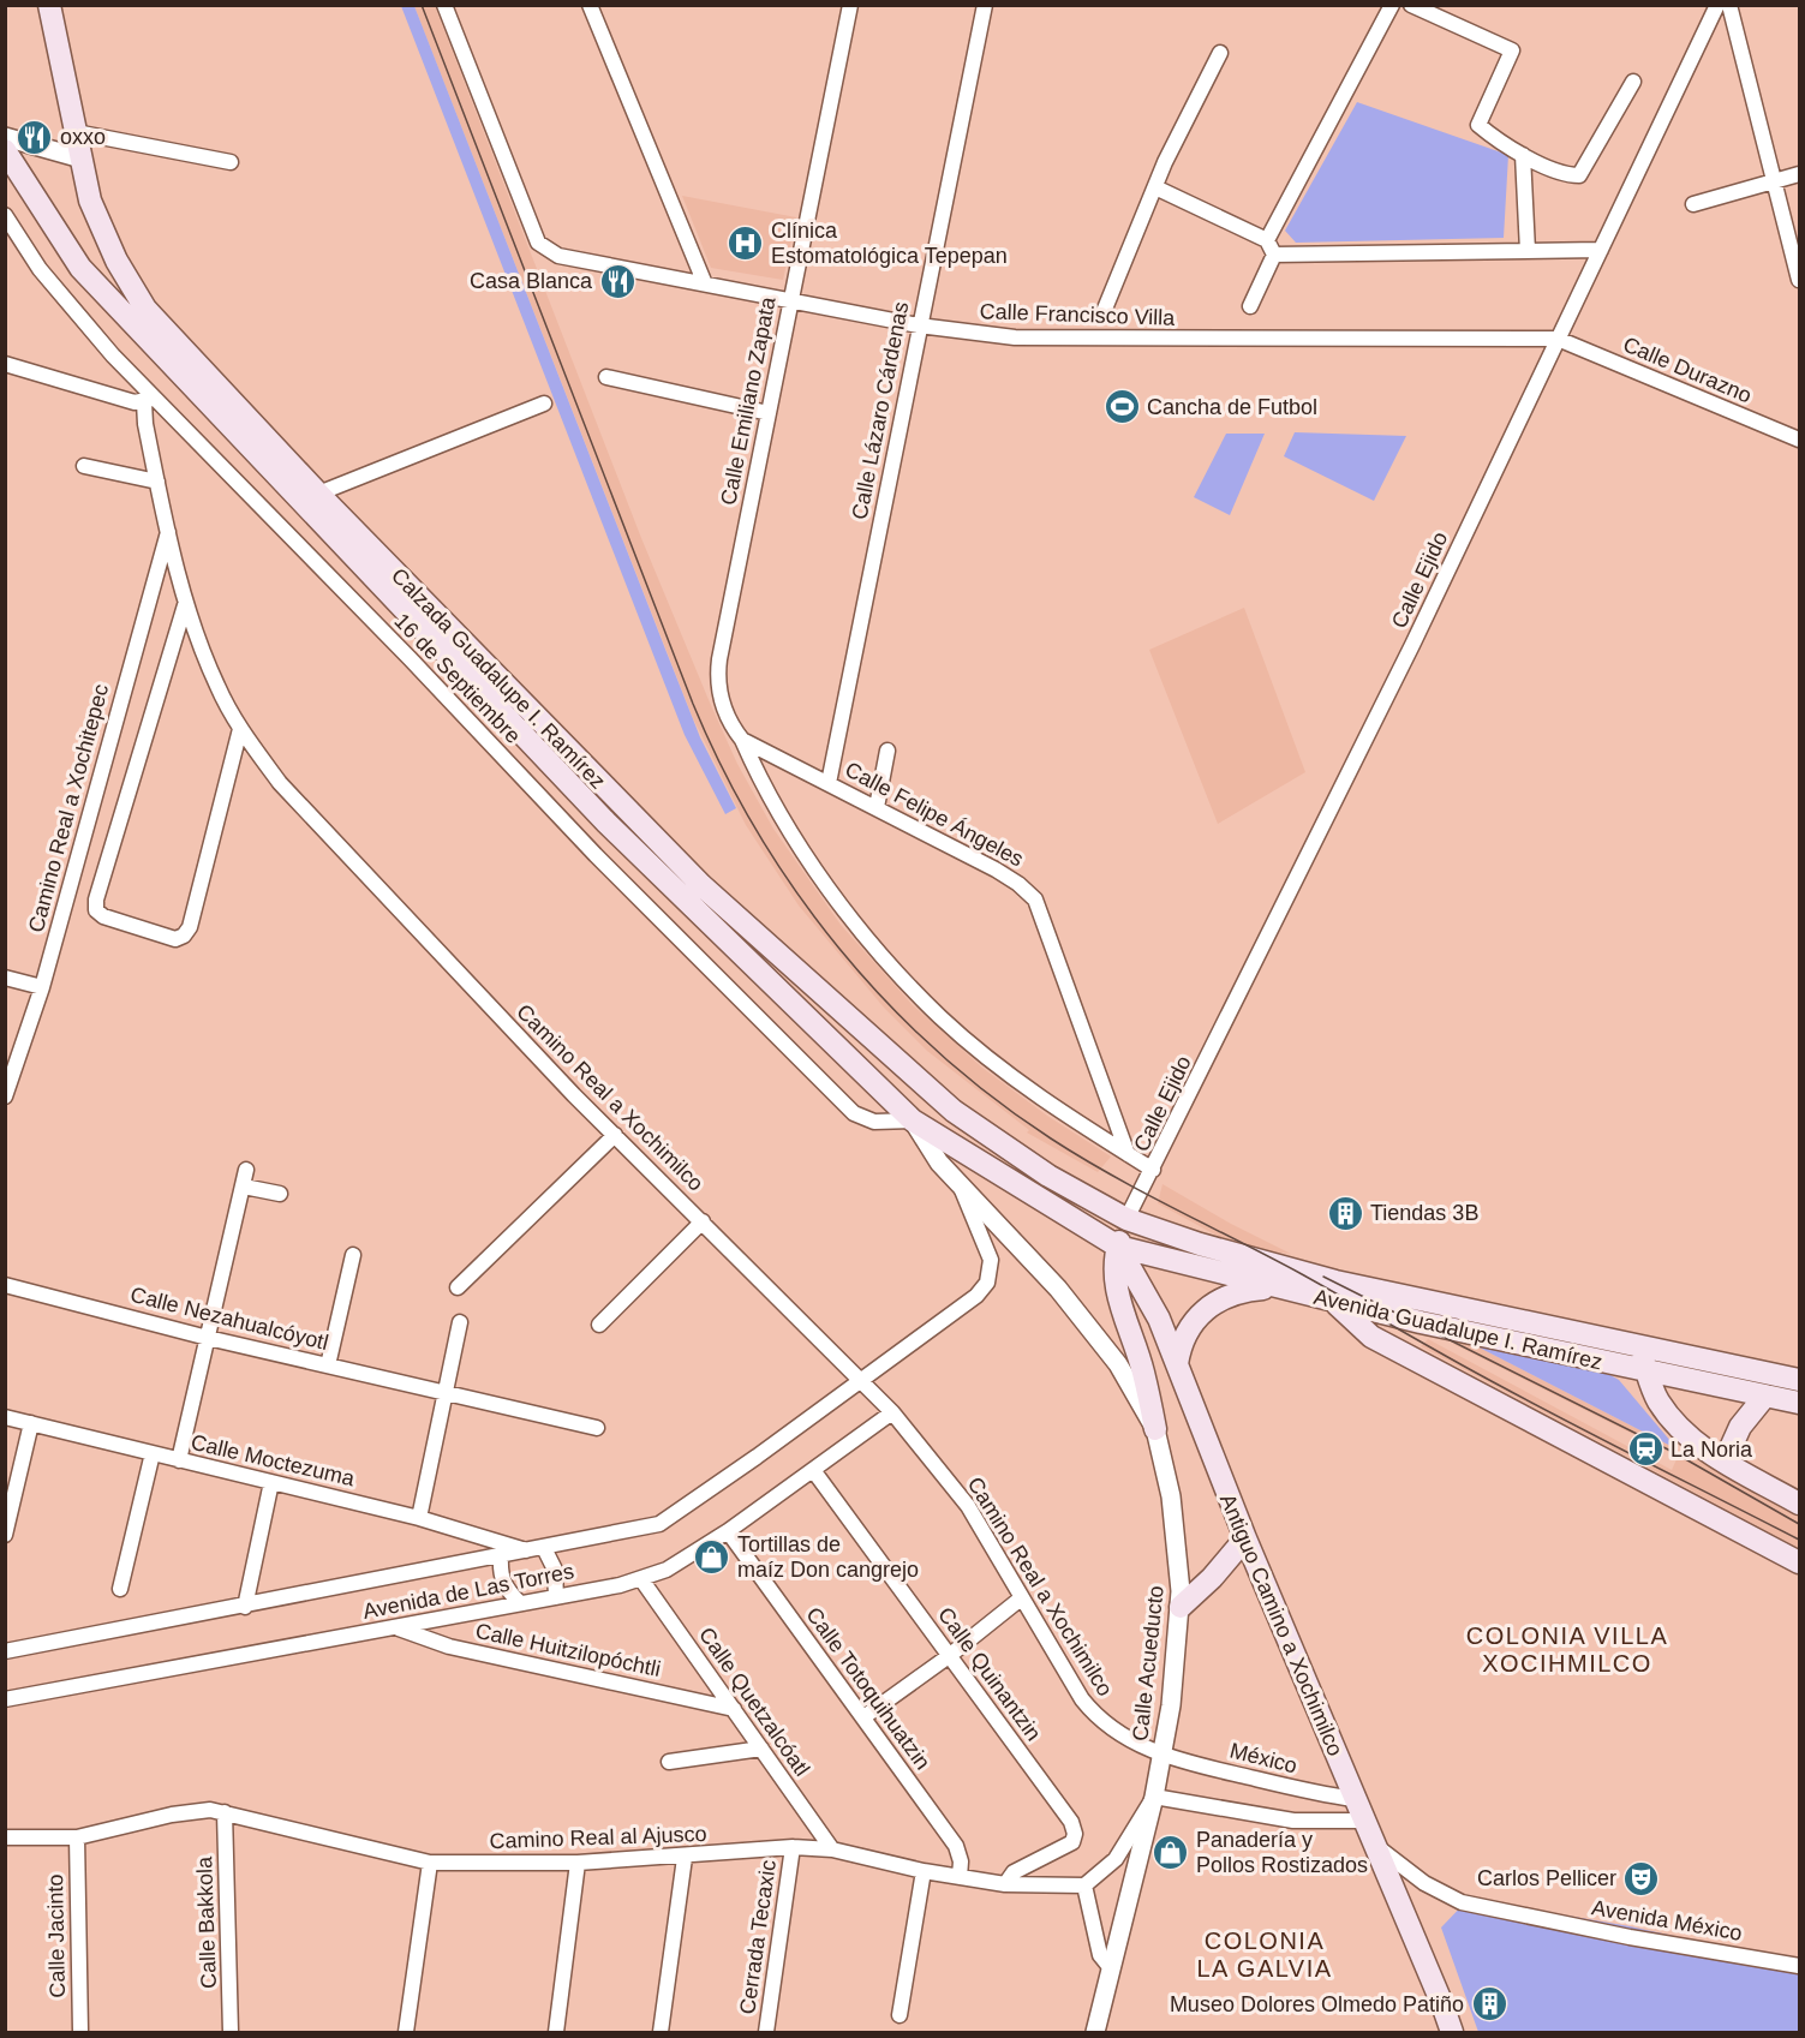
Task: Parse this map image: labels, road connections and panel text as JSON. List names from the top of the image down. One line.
{"streets":{"main road":["Calzada Guadalupe I. Ramírez","Avenida Guadalupe I. Ramírez","Antiguo Camino a Xochimilco"],"street":["Calle Francisco Villa","Calle Durazno","Calle Emiliano Zapata","Calle Lázaro Cárdenas","Calle Ejido","16 de Septiembre","Camino Real a Xochitepec","Calle Felipe Ángeles","Camino Real a Xochimilco","Calle Nezahualcóyotl","Calle Moctezuma","Avenida de Las Torres","Calle Huitzilopóchtli","Calle Acueducto","Calle Quinantzin","Calle Totoquihuatzin","Calle Quetzalcóatl","México","Camino Real al Ajusco","Avenida México","Calle Bakkola","Calle Jacinto","Cerrada Tecaxic"]},"crossings":[["Calle Francisco Villa","Calle Durazno"],["Calle Francisco Villa","Calle Emiliano Zapata"],["Calle Francisco Villa","Calle Lázaro Cárdenas"],["Calle Francisco Villa","Calle Ejido"],["Calle Durazno","Calle Ejido"],["Calle Emiliano Zapata","Calle Felipe Ángeles"],["Calle Lázaro Cárdenas","Calle Felipe Ángeles"],["Calle Ejido","Calzada Guadalupe I. Ramírez"],["Calle Ejido","Avenida Guadalupe I. Ramírez"],["16 de Septiembre","Calzada Guadalupe I. Ramírez"],["16 de Septiembre","Camino Real a Xochimilco"],["16 de Septiembre","Calle Acueducto"],["Calzada Guadalupe I. Ramírez","Avenida Guadalupe I. Ramírez"],["Calzada Guadalupe I. Ramírez","Antiguo Camino a Xochimilco"],["Calzada Guadalupe I. Ramírez","Calle Acueducto"],["Camino Real a Xochitepec","Camino Real a Xochimilco"],["Camino Real a Xochimilco","Avenida de Las Torres"],["Camino Real a Xochimilco","Calle Acueducto"],["Camino Real a Xochimilco","México"],["Avenida Guadalupe I. Ramírez","Antiguo Camino a Xochimilco"],["Calle Moctezuma","Avenida de Las Torres"],["Avenida de Las Torres","Calle Huitzilopóchtli"],["Avenida de Las Torres","Calle Acueducto"],["Avenida de Las Torres","Calle Quinantzin"],["Avenida de Las Torres","Calle Totoquihuatzin"],["Avenida de Las Torres","Calle Quetzalcóatl"],["Antiguo Camino a Xochimilco","México"],["Antiguo Camino a Xochimilco","Avenida México"],["Calle Huitzilopóchtli","Calle Quetzalcóatl"],["Calle Acueducto","México"],["Calle Quinantzin","Camino Real al Ajusco"],["Calle Totoquihuatzin","Camino Real al Ajusco"],["Calle Quetzalcóatl","Camino Real al Ajusco"],["Camino Real al Ajusco","Calle Bakkola"],["Camino Real al Ajusco","Calle Jacinto"],["Camino Real al Ajusco","Cerrada Tecaxic"]],"districts":["COLONIA VILLA XOCIHMILCO","COLONIA LA GALVIA"],"places":{"restaurant":["oxxo","Casa Blanca"],"hospital":["Clínica Estomatológica Tepepan"],"sports":["Cancha de Futbol"],"building":["Tiendas 3B","Museo Dolores Olmedo Patiño"],"station":["La Noria"],"shop":["Tortillas de maíz Don cangrejo","Panadería y Pollos Rostizados"],"theatre":["Carlos Pellicer"]}}
